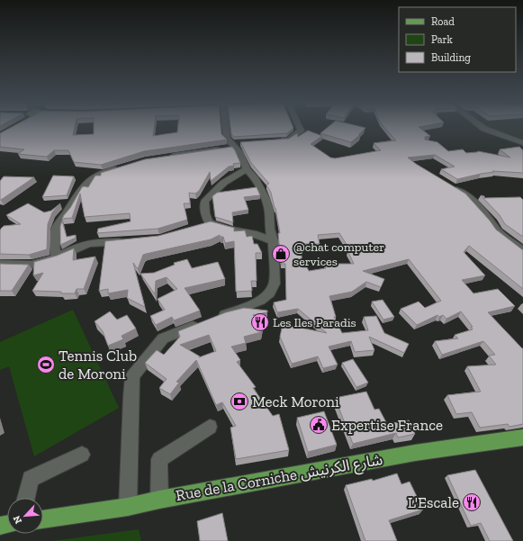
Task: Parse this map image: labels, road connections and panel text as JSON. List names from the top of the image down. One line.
{"streets":{"main road":["Rue de la Corniche شارع الكرنيش"]},"places":{"shop":["@chat computer services"],"restaurant":["Les Iles Paradis","L'Escale"],"sports":["Tennis Club de Moroni"],"bank":["Meck Moroni"],"public building":["Expertise France"]},"legend":["Road","Park","Building"],"north":"bottom left"}
